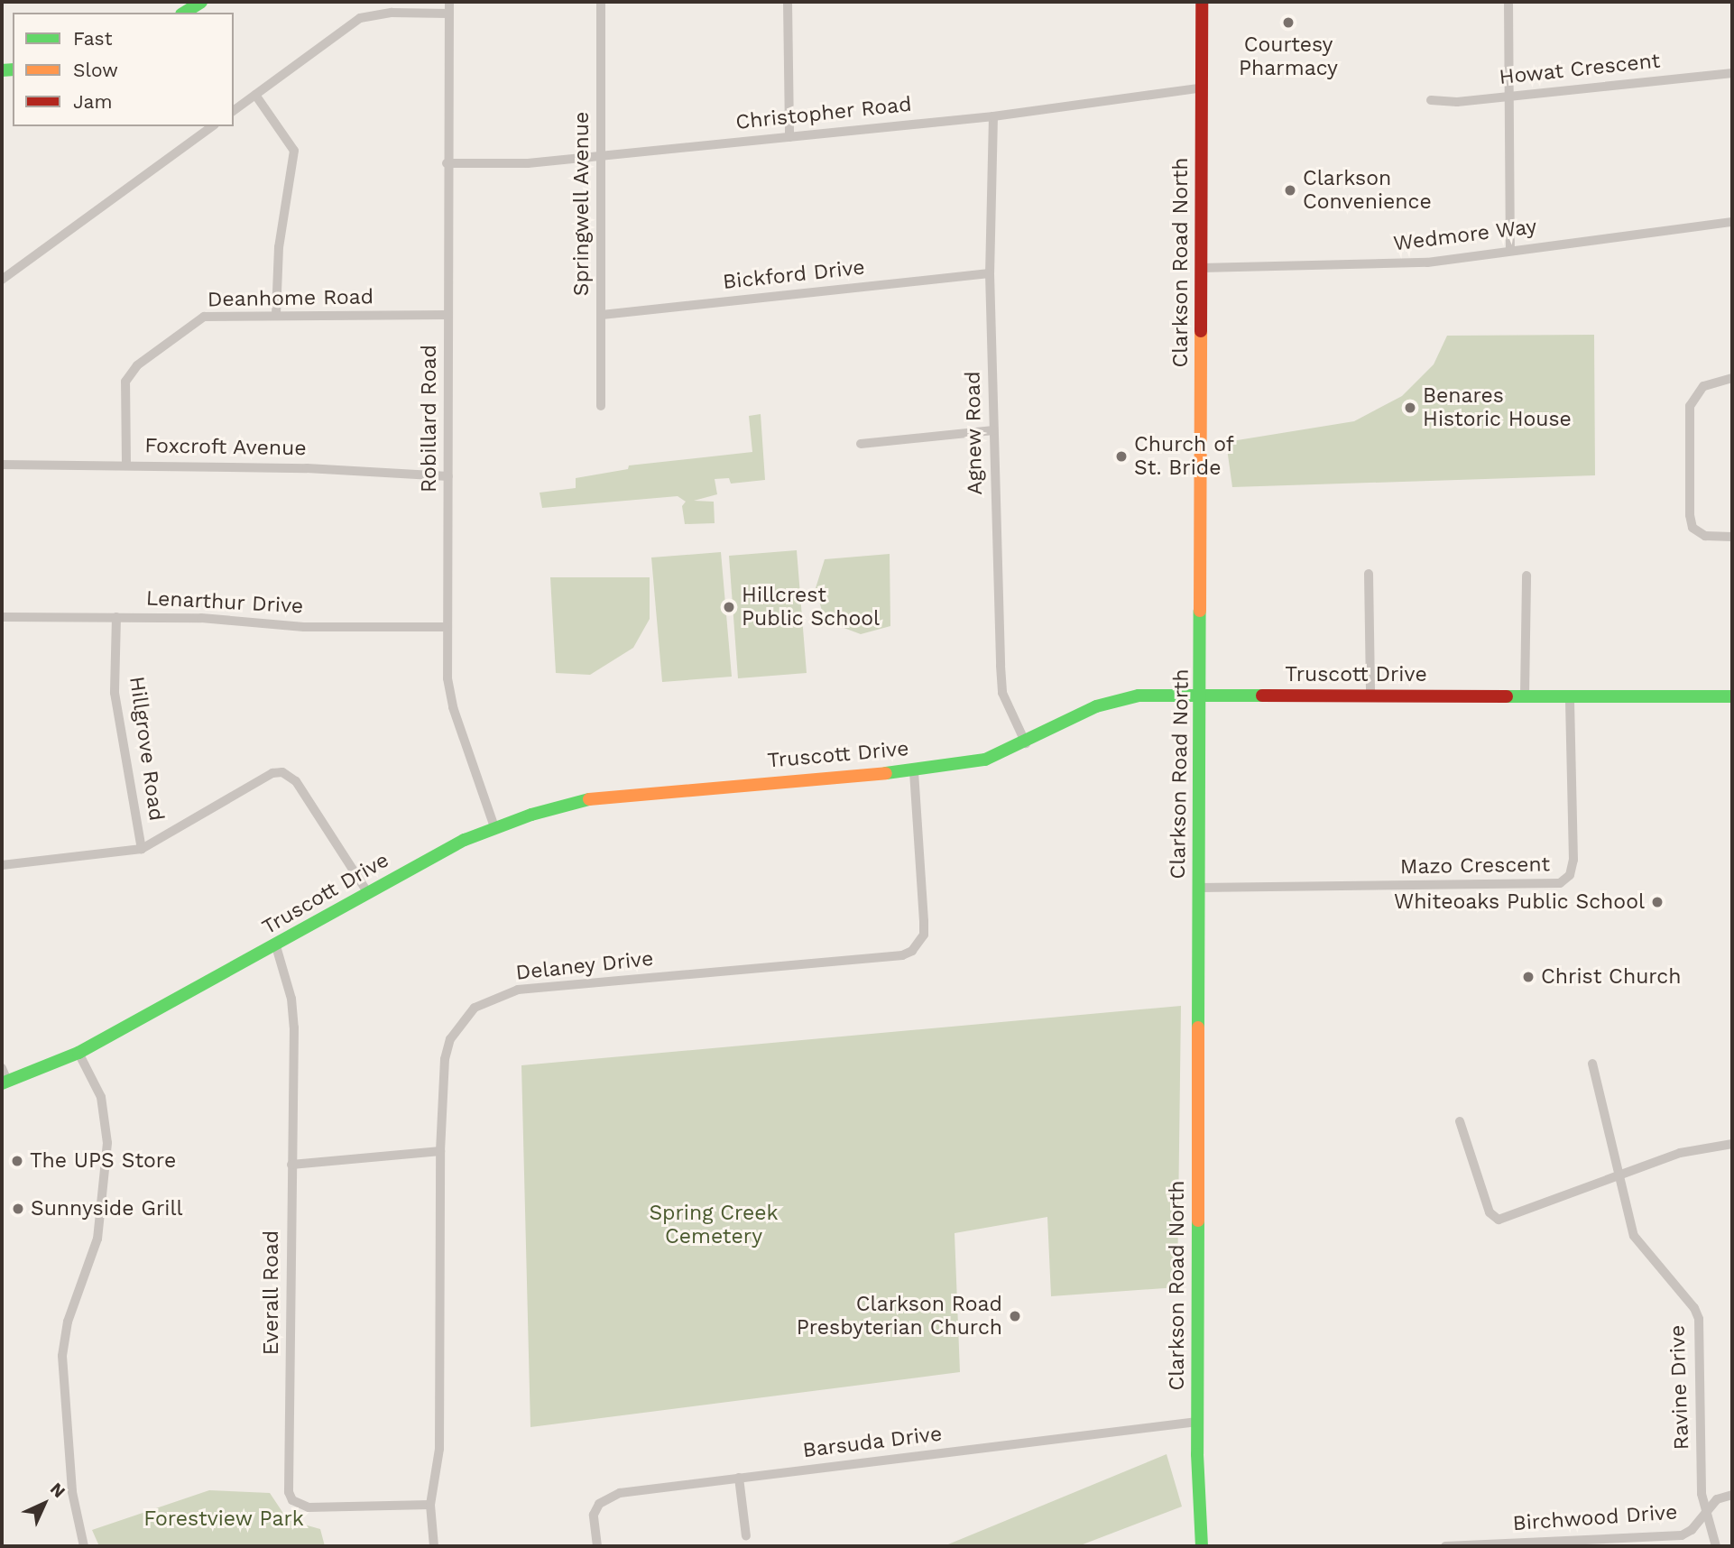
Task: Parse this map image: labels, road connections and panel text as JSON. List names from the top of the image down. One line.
{"streets":{"street":["Howat Crescent","Christopher Road","Springwell Avenue","Wedmore Way","Clarkson Road North","Bickford Drive","Deanhome Road","Robillard Road","Agnew Road","Foxcroft Avenue","Lenarthur Drive","Truscott Drive","Hillgrove Road","Mazo Crescent","Delaney Drive","Everall Road","Ravine Drive","Barsuda Drive","Birchwood Drive"]},"crossings":[["Christopher Road","Springwell Avenue"],["Christopher Road","Clarkson Road North"],["Christopher Road","Robillard Road"],["Christopher Road","Agnew Road"],["Springwell Avenue","Bickford Drive"],["Wedmore Way","Clarkson Road North"],["Clarkson Road North","Truscott Drive"],["Clarkson Road North","Mazo Crescent"],["Clarkson Road North","Barsuda Drive"],["Bickford Drive","Agnew Road"],["Deanhome Road","Robillard Road"],["Deanhome Road","Foxcroft Avenue"],["Robillard Road","Foxcroft Avenue"],["Robillard Road","Lenarthur Drive"],["Robillard Road","Truscott Drive"],["Agnew Road","Truscott Drive"],["Lenarthur Drive","Hillgrove Road"],["Truscott Drive","Mazo Crescent"],["Truscott Drive","Delaney Drive"],["Truscott Drive","Everall Road"],["Delaney Drive","Everall Road"],["Ravine Drive","Birchwood Drive"]],"parks":["Spring Creek Cemetery","Forestview Park"],"places":["Courtesy Pharmacy","Clarkson Convenience","Benares Historic House","Church of St. Bride","Hillcrest Public School","Whiteoaks Public School","Christ Church","The UPS Store","Sunnyside Grill","Clarkson Road Presbyterian Church"],"legend":["Fast","Slow","Jam"],"north":"top right"}
